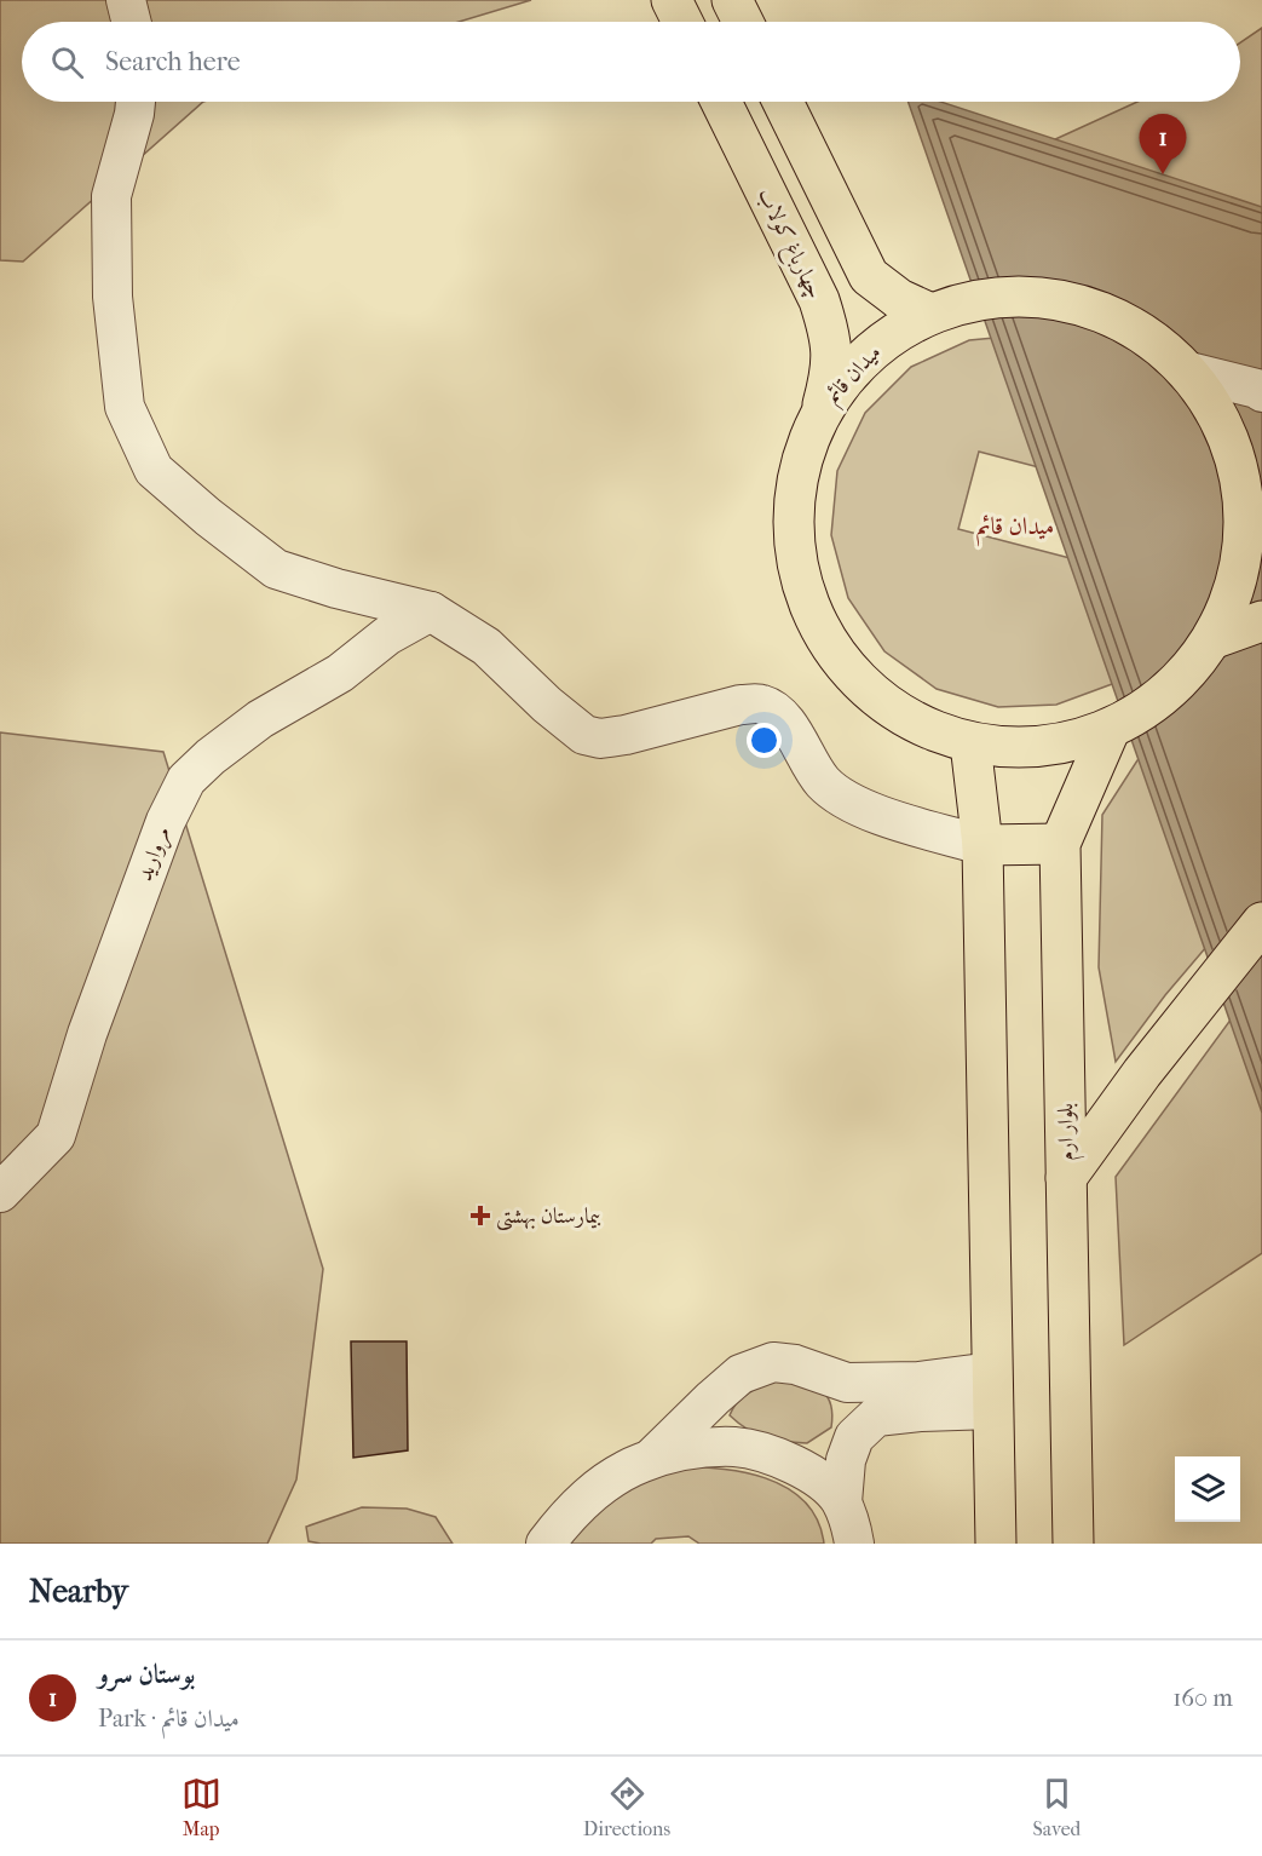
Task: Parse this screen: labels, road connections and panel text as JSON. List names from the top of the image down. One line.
{"streets":{"main road":["چهارباغ کولاب","میدان قائم","بلوار ارم"],"street":["مروارید"]},"crossings":[["چهارباغ کولاب","میدان قائم"],["میدان قائم","بلوار ارم"]],"districts":["میدان قائم"],"places":{"health":["بیمارستان بهشتی"]},"page":{"search":"Search here","pins":"1","heading":"Nearby","list":[{"mark":"1","name":"بوستان سرو","note":"Park · میدان قائم","value":"160 m"}],"nav":["Map","Directions","Saved"]}}
